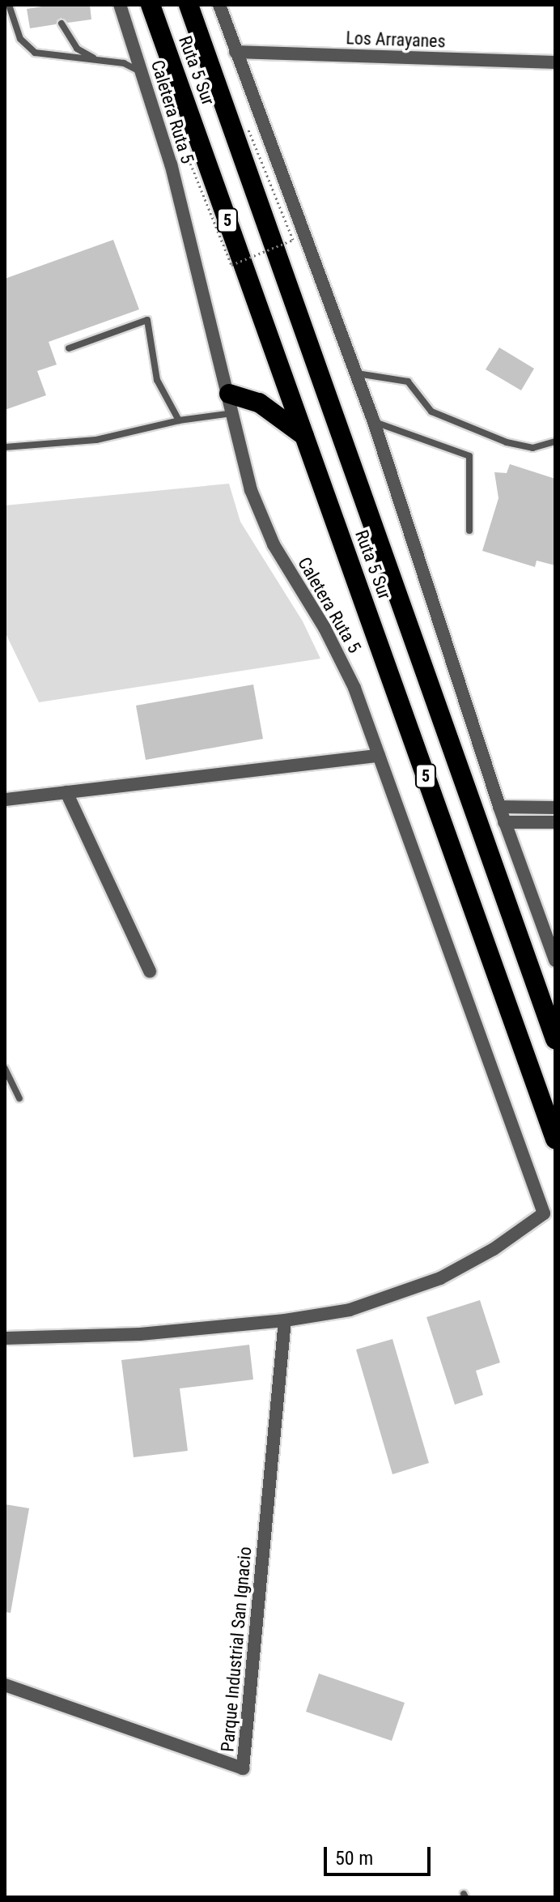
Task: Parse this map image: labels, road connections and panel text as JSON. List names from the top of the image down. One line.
{"streets":{"highway":["Ruta 5 Sur","5"],"street":["Los Arrayanes","Caletera Ruta 5","Parque Industrial San Ignacio"]},"crossings":[["Caletera Ruta 5","Parque Industrial San Ignacio"]],"scale_bar":"50 m"}
